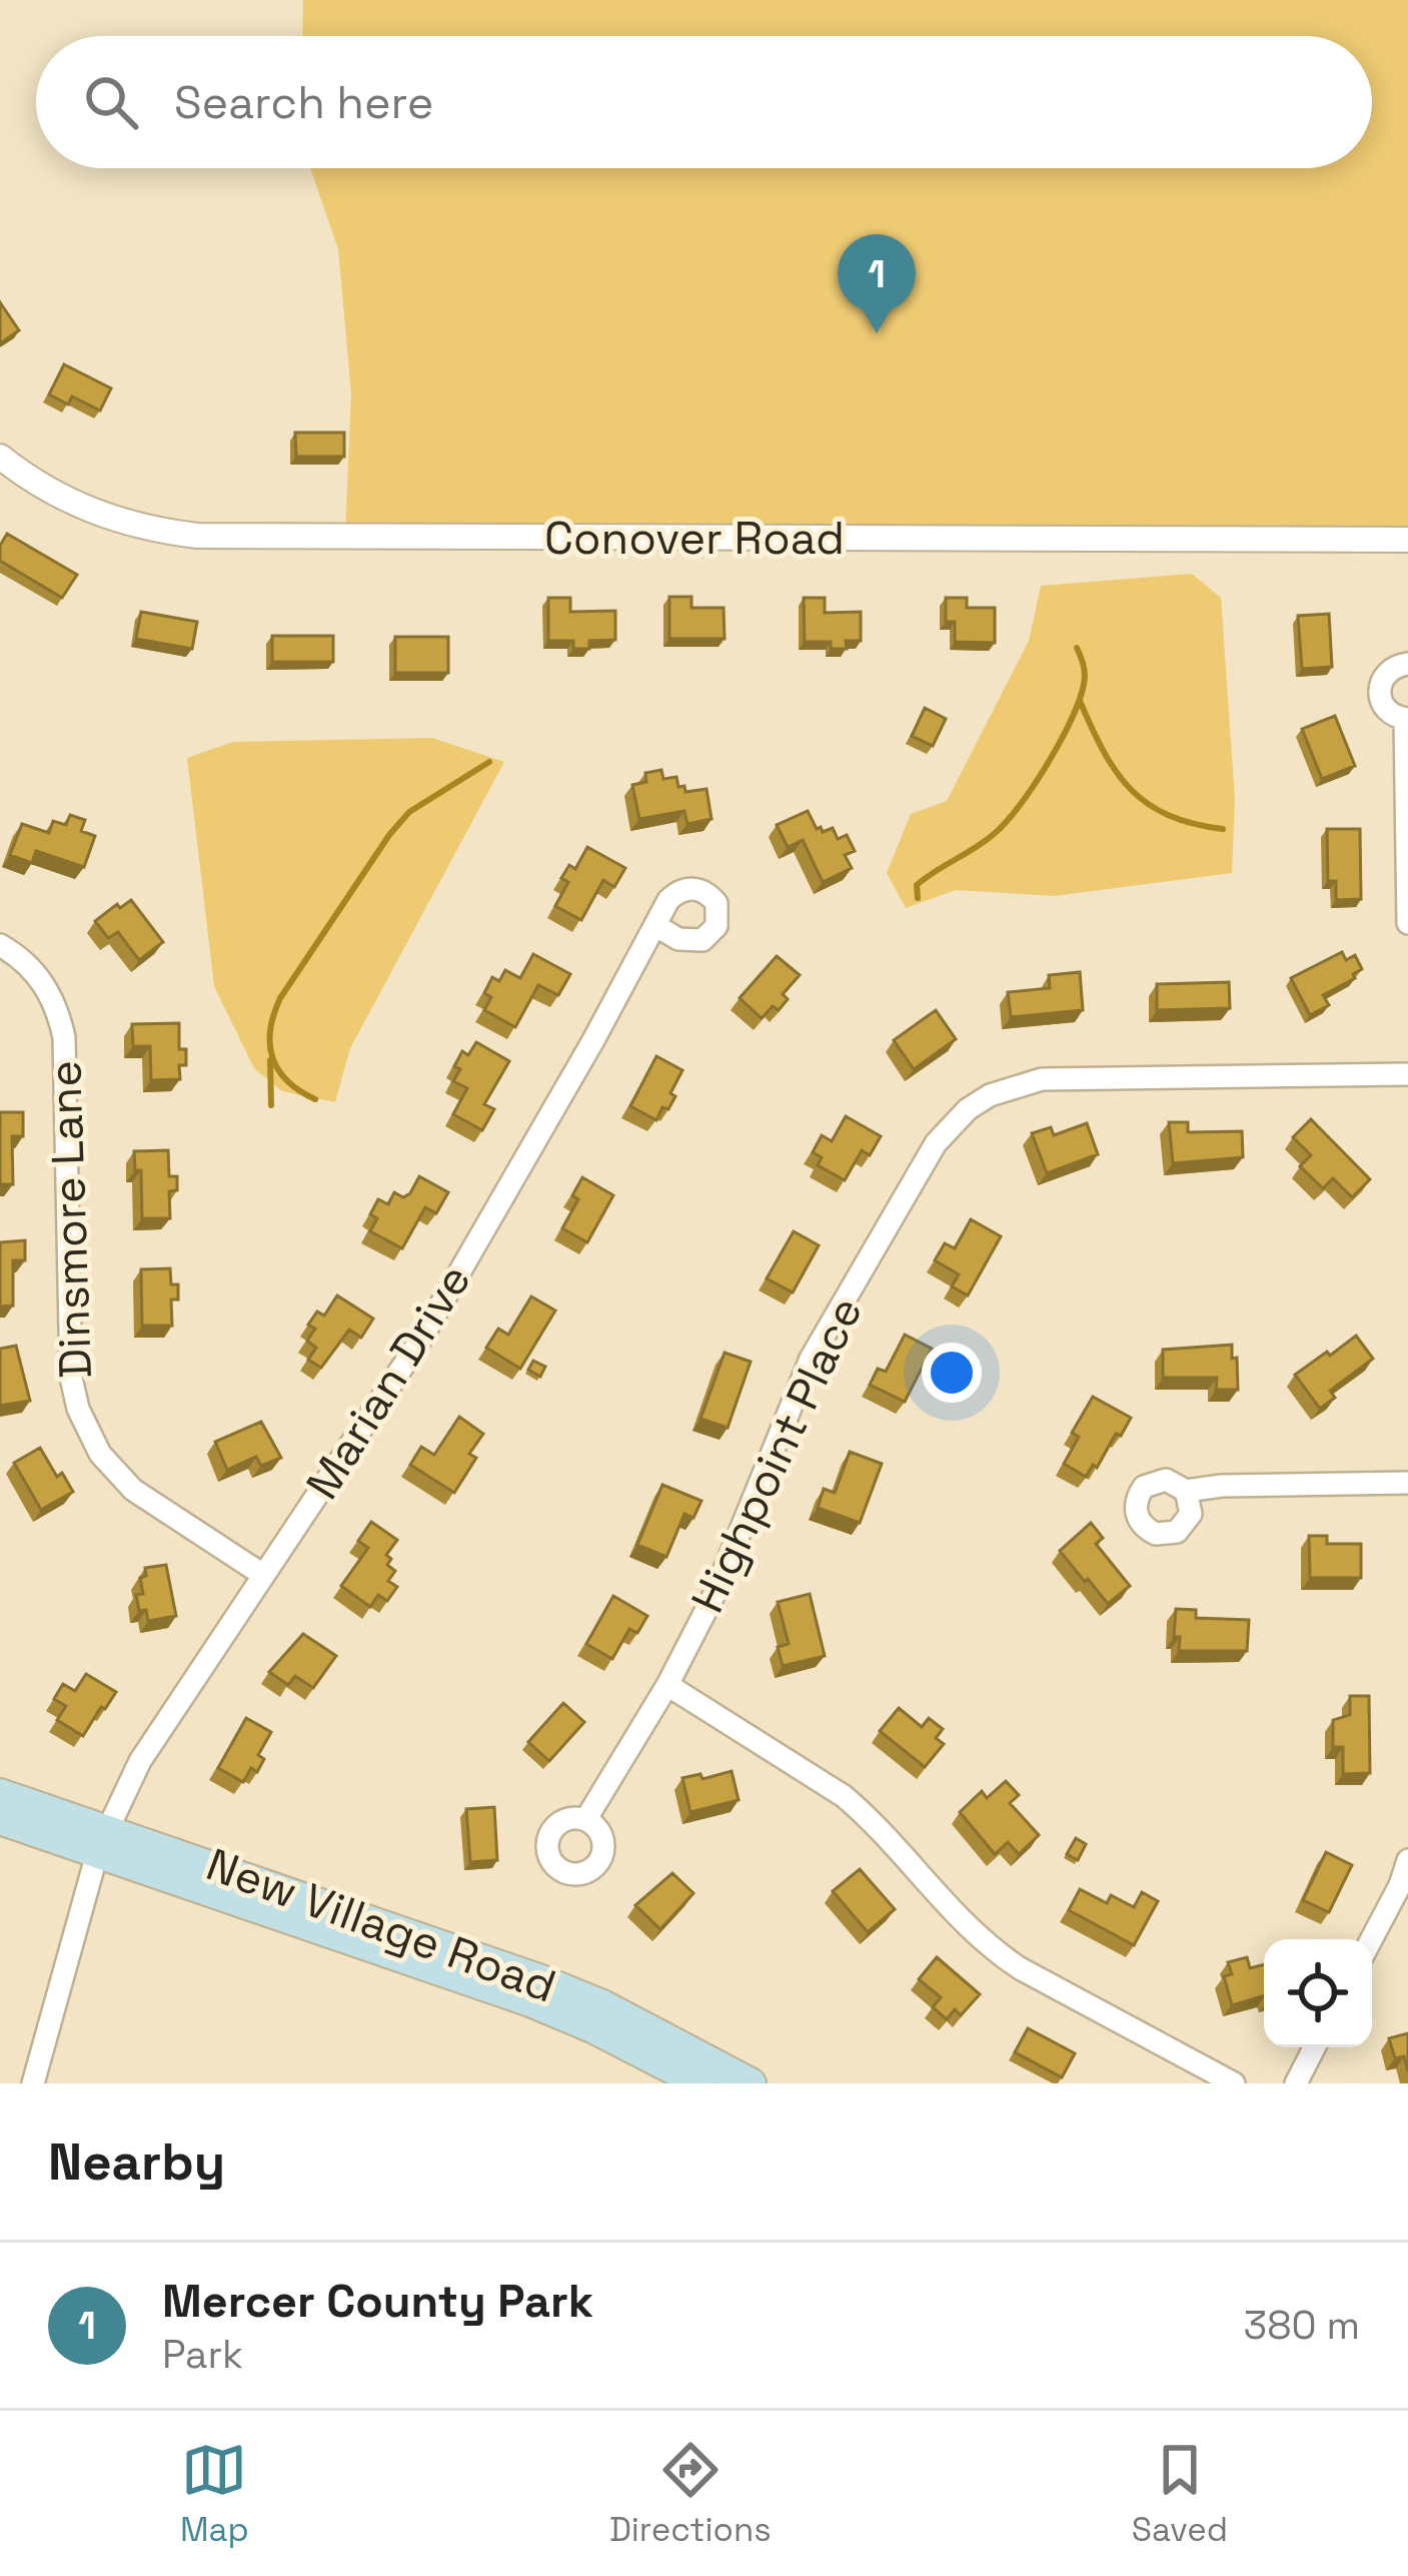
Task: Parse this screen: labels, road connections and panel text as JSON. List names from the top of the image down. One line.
{"streets":{"main road":["New Village Road"],"street":["Conover Road","Dinsmore Lane","Marian Drive","Highpoint Place"]},"crossings":[["Dinsmore Lane","Marian Drive"],["Marian Drive","New Village Road"]],"page":{"search":"Search here","pins":"1","heading":"Nearby","list":[{"mark":"1","name":"Mercer County Park","note":"Park","value":"380 m"}],"nav":["Map","Directions","Saved"]}}
